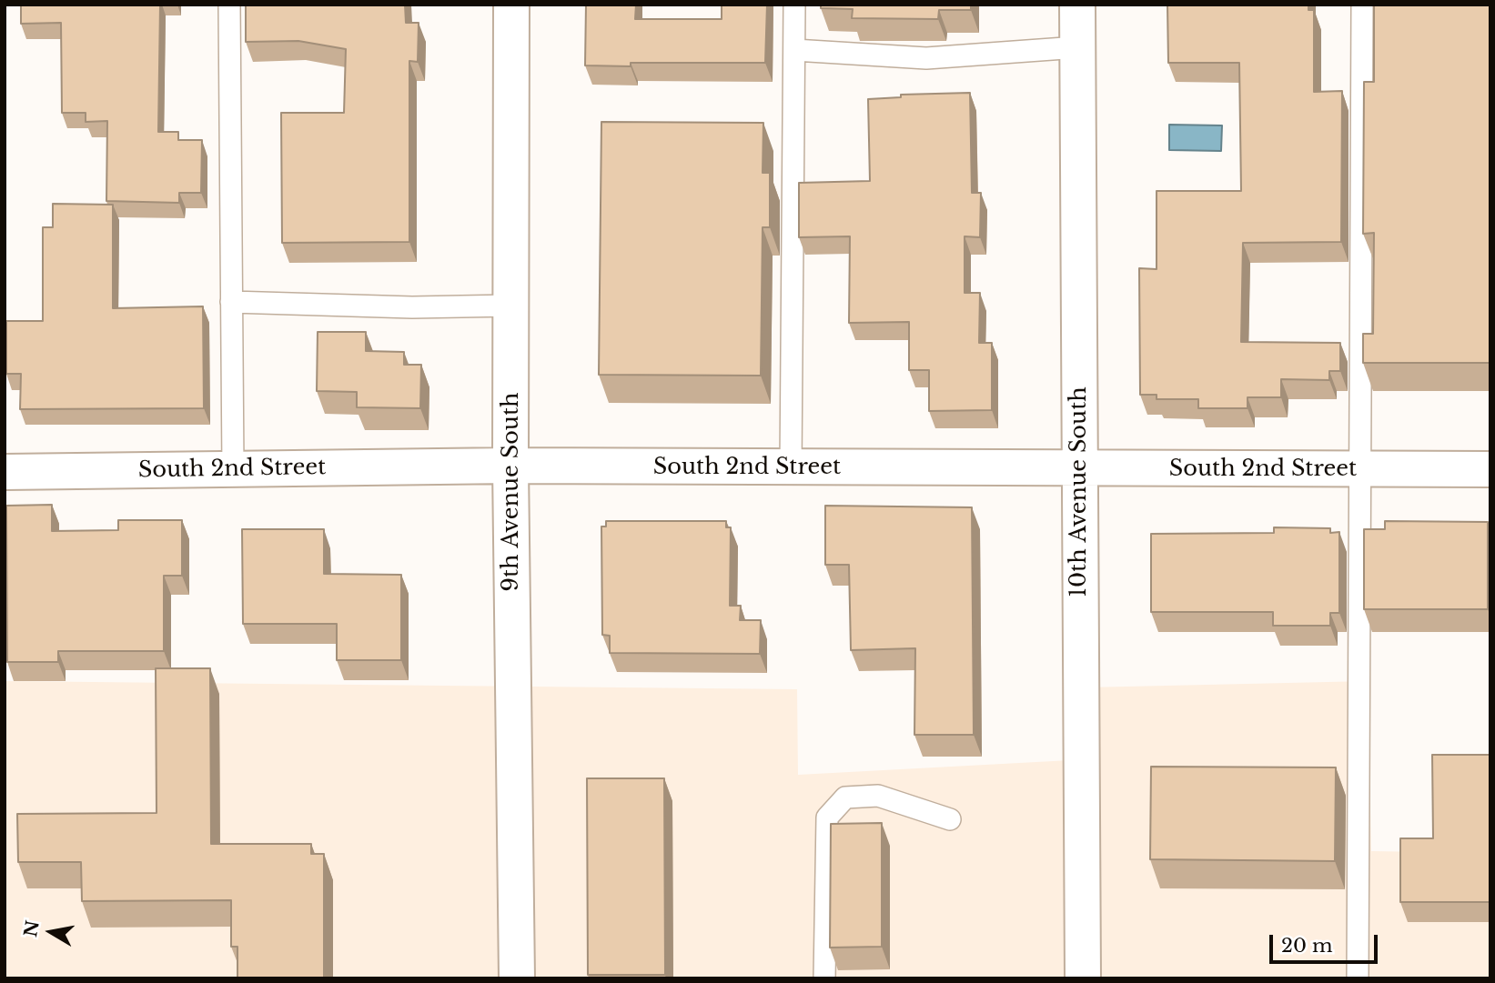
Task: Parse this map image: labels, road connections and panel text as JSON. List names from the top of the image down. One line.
{"streets":{"street":["South 2nd Street","9th Avenue South","10th Avenue South"]},"crossings":[["South 2nd Street","9th Avenue South"],["South 2nd Street","10th Avenue South"]],"scale_bar":"20 m","north":"left"}
